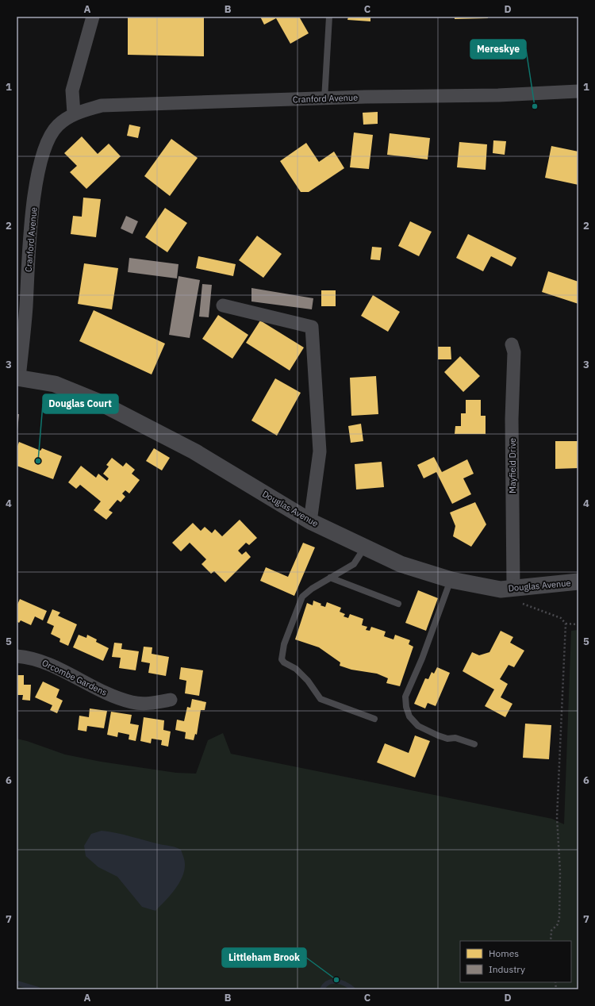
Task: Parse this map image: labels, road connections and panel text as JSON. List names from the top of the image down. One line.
{"streets":{"street":["Cranford Avenue","Mayfield Drive","Douglas Avenue","Orcombe Gardens"]},"crossings":[["Cranford Avenue","Douglas Avenue"],["Mayfield Drive","Douglas Avenue"]],"places":["Mereskye","Douglas Court","Littleham Brook"],"legend":["Homes","Industry"],"grid":{"columns":["A","B","C","D"],"rows":["1","2","3","4","5","6","7"]}}
